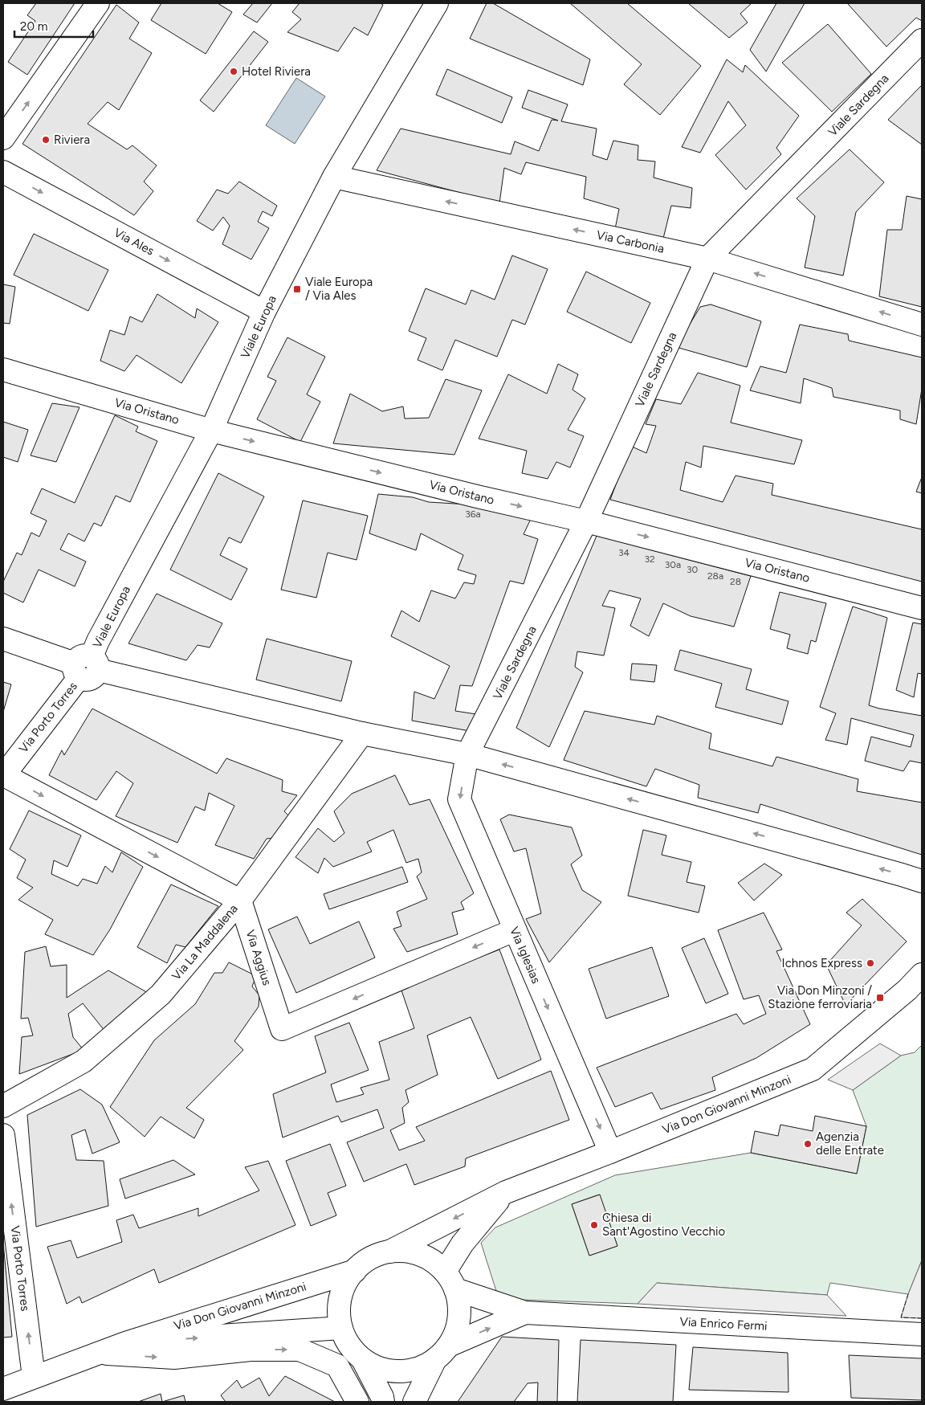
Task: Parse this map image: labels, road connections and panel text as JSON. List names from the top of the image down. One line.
{"streets":{"street":["Viale Sardegna","Via Ales","Via Carbonia","Viale Europa","Via Oristano","Via Porto Torres","Via La Maddalena","Via Iglesias","Via Aggius","Via Don Giovanni Minzoni","Via Enrico Fermi"]},"crossings":[["Viale Sardegna","Via Carbonia"],["Viale Sardegna","Via Oristano"],["Viale Sardegna","Via Iglesias"],["Via Ales","Viale Europa"],["Via Carbonia","Viale Europa"],["Viale Europa","Via Oristano"],["Viale Europa","Via Porto Torres"],["Via Porto Torres","Via Don Giovanni Minzoni"],["Via La Maddalena","Via Aggius"],["Via Iglesias","Via Aggius"],["Via Iglesias","Via Don Giovanni Minzoni"],["Via Don Giovanni Minzoni","Via Enrico Fermi"]],"one_way":["Via Ales","Via Carbonia","Via Oristano","Via Porto Torres","Via Iglesias"],"places":{"other":["Hotel Riviera","Riviera","Ichnos Express","Agenzia delle Entrate","Chiesa di Sant'Agostino Vecchio"],"transit":["Viale Europa / Via Ales","Via Don Minzoni / Stazione ferroviaria"]},"house_numbers":["36a","34","32","30a","30","28a","28"],"scale_bar":"20 m"}
